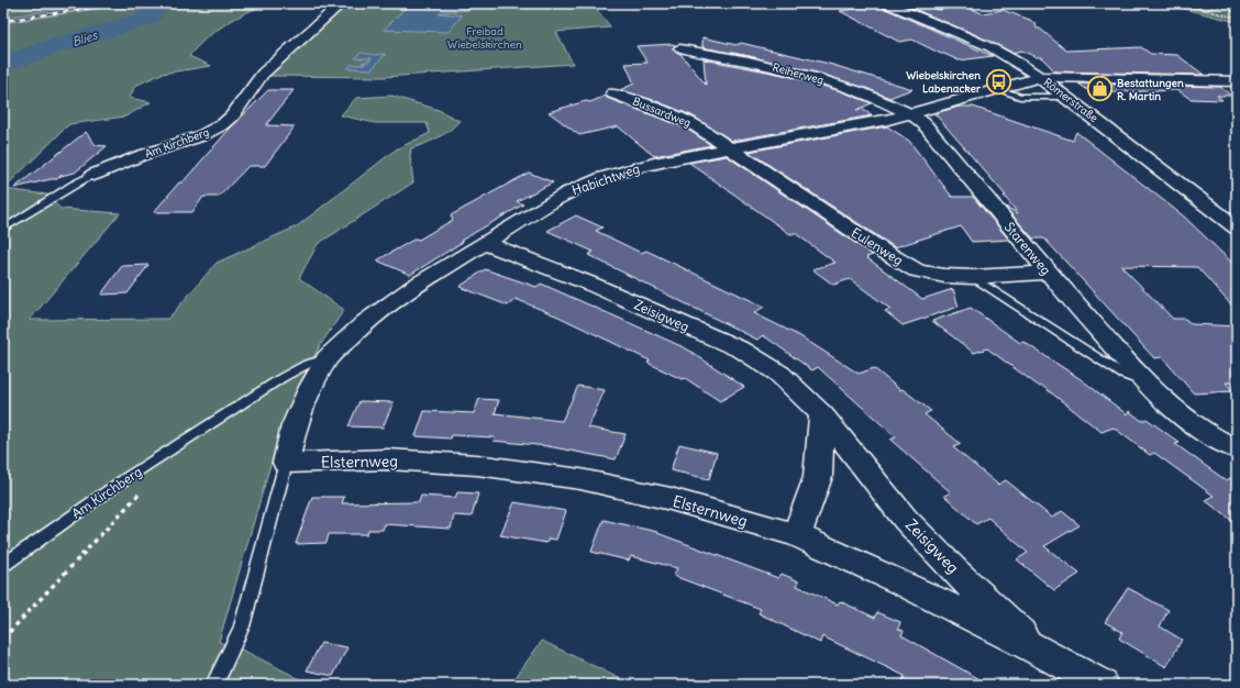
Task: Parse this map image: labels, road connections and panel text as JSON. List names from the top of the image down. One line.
{"streets":{"street":["Reiherweg","Römerstraße","Bussardweg","Am Kirchberg","Habichtweg","Eulenweg","Starenweg","Zeisigweg","Elsternweg"]},"crossings":[["Reiherweg","Habichtweg"],["Reiherweg","Starenweg"],["Römerstraße","Habichtweg"],["Bussardweg","Habichtweg"],["Bussardweg","Eulenweg"],["Am Kirchberg","Habichtweg"],["Habichtweg","Eulenweg"],["Habichtweg","Starenweg"],["Habichtweg","Zeisigweg"],["Habichtweg","Elsternweg"],["Eulenweg","Starenweg"],["Zeisigweg","Elsternweg"]],"water":["Blies"],"parks":["Freibad Wiebelskirchen"],"places":{"bus stop":["Wiebelskirchen Labenacker"],"shop":["Bestattungen R. Martin"]}}
